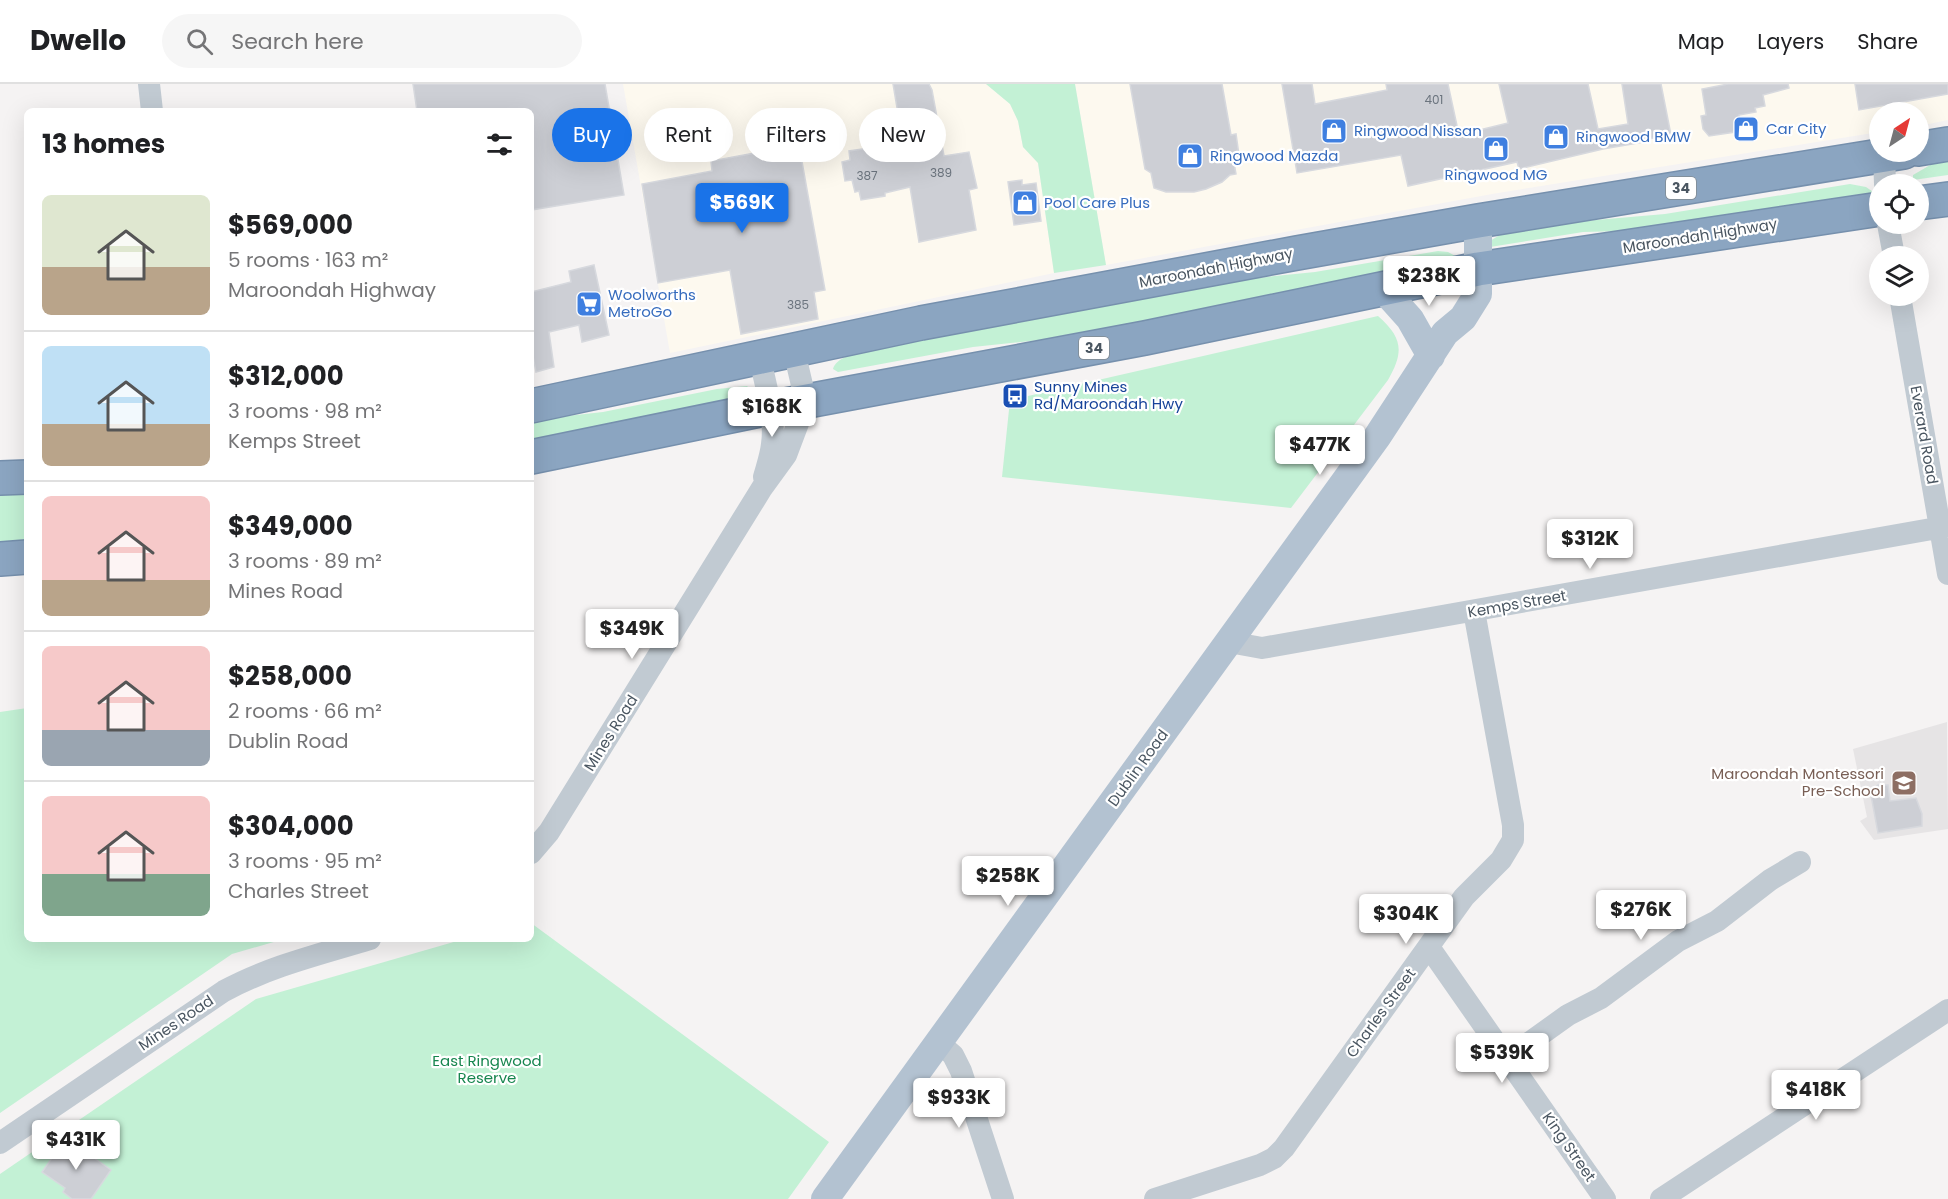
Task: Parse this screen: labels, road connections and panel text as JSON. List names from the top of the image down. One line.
{"streets":{"highway":["34","Maroondah Highway"],"main road":["Dublin Road"],"street":["Everard Road","Kemps Street","Mines Road","Charles Street","King Street"]},"crossings":[["Maroondah Highway","Mines Road"],["Maroondah Highway","Dublin Road"],["Everard Road","Kemps Street"],["Kemps Street","Dublin Road"],["Kemps Street","Charles Street"],["Charles Street","King Street"]],"parks":["East Ringwood Reserve"],"places":{"shop":["Car City","Ringwood Nissan","Ringwood BMW","Ringwood MG","Ringwood Mazda","Pool Care Plus"],"supermarket":["Woolworths MetroGo"],"bus stop":["Sunny Mines Rd/Maroondah Hwy"],"school or university":["Maroondah Montessori Pre-School"]},"house_numbers":["401","389","387","385"],"north":"top right","page":{"header":"Dwello","search":"Search here","nav":["Map","Layers","Share"],"chip":["Buy","Rent","Filters","New"],"heading":"13 homes","list":[{"name":"$569,000","note":"5 rooms · 163 m² · Maroondah Highway"},{"name":"$312,000","note":"3 rooms · 98 m² · Kemps Street"},{"name":"$349,000","note":"3 rooms · 89 m² · Mines Road"},{"name":"$258,000","note":"2 rooms · 66 m² · Dublin Road"},{"name":"$304,000","note":"3 rooms · 95 m² · Charles Street"}],"price":["$569K","$238K","$168K","$477K","$312K","$349K","$258K","$276K","$304K","$539K","$418K","$933K","$431K"]}}
